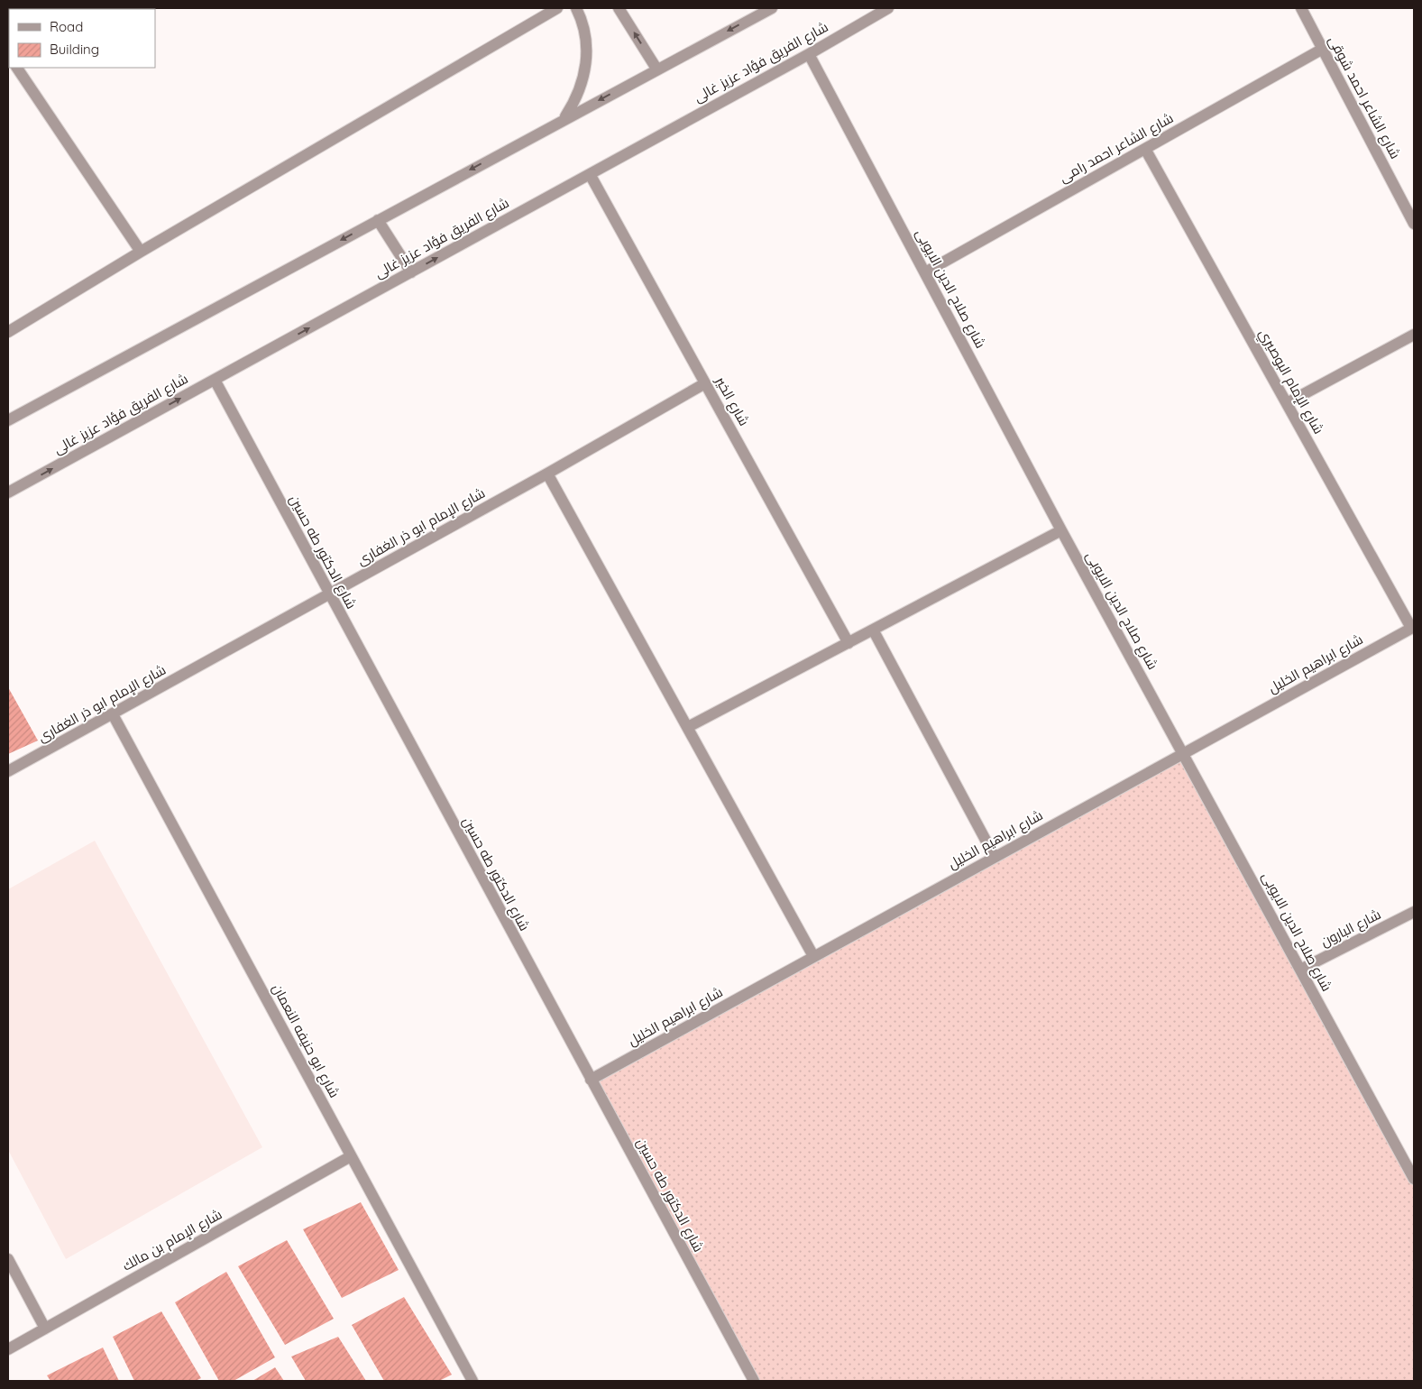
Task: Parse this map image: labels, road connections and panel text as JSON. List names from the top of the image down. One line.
{"streets":{"street":["شارع الفريق فؤاد عزيز غالى","شارع الشاعر احمد شوقى","شارع الشاعر احمد رامى","شارع صلاح الدين الايوبى","شارع الإمام البوصيري","شارع الخير","شارع الإمام ابو ذر الغفارى","شارع الدكتور طه حسين","شارع ابراهيم الخليل","شارع البارون","شارع ابو حنيفه النعمان","شارع الإمام بن مالك"]},"crossings":[["شارع الفريق فؤاد عزيز غالى","شارع صلاح الدين الايوبى"],["شارع الفريق فؤاد عزيز غالى","شارع الخير"],["شارع الفريق فؤاد عزيز غالى","شارع الدكتور طه حسين"],["شارع الشاعر احمد شوقى","شارع الشاعر احمد رامى"],["شارع الشاعر احمد رامى","شارع صلاح الدين الايوبى"],["شارع الشاعر احمد رامى","شارع الإمام البوصيري"],["شارع صلاح الدين الايوبى","شارع ابراهيم الخليل"],["شارع صلاح الدين الايوبى","شارع البارون"],["شارع الإمام البوصيري","شارع ابراهيم الخليل"],["شارع الخير","شارع الإمام ابو ذر الغفارى"],["شارع الإمام ابو ذر الغفارى","شارع الدكتور طه حسين"],["شارع الإمام ابو ذر الغفارى","شارع ابو حنيفه النعمان"],["شارع الدكتور طه حسين","شارع ابراهيم الخليل"],["شارع ابو حنيفه النعمان","شارع الإمام بن مالك"]],"legend":["Road","Building"]}
